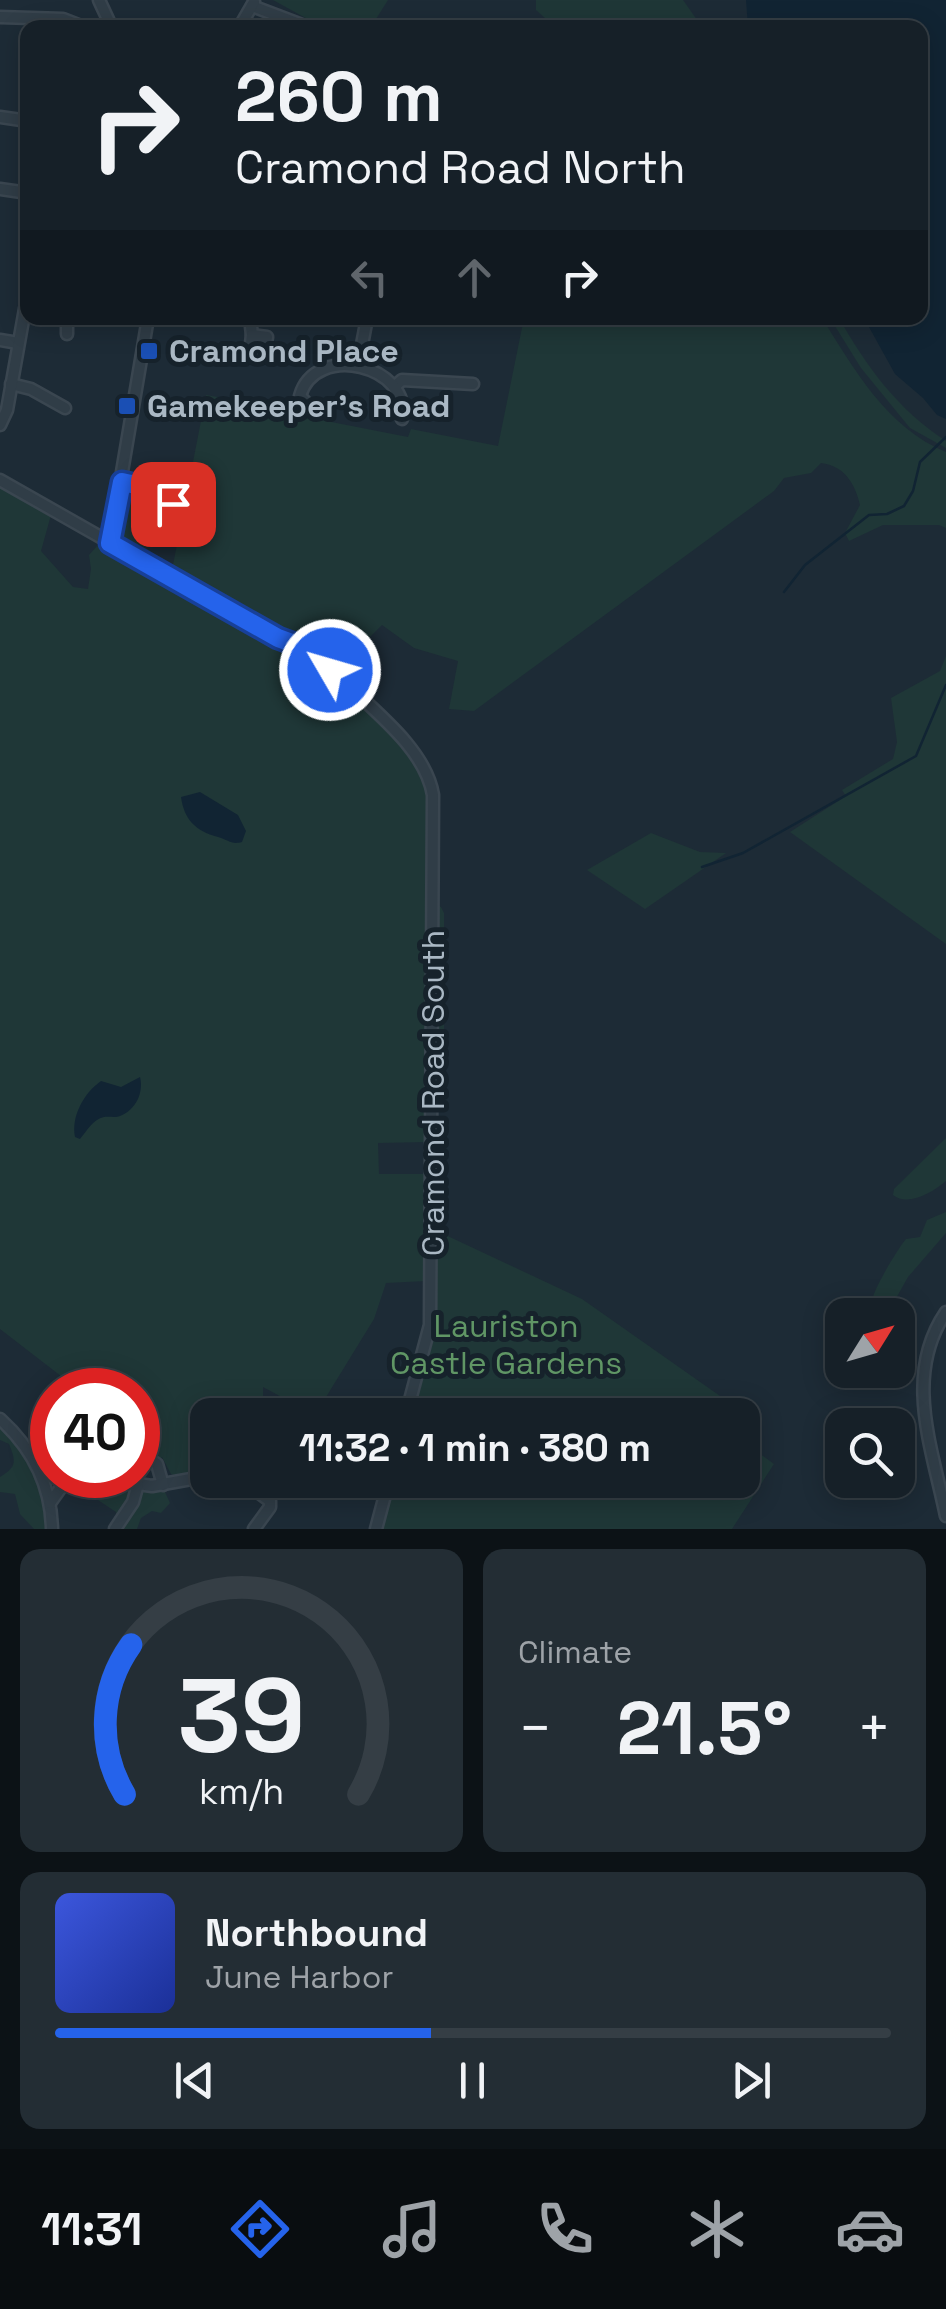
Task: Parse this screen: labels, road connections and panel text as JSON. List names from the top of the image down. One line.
{"streets":{"street":["Cramond Road South"]},"parks":["Lauriston Castle Gardens"],"places":{"transit":["Cramond Place","Gamekeeper's Road"]},"north":"top right","page":{"turn":["260 m","Cramond Road North"],"limit":"40","trip":"11:32 · 1 min · 380 m","tile":"Climate","heat":["−","21.5°","+"],"song":["Northbound","June Harbor"],"tabs":"11:31","gauge":["39","km/h"]}}
